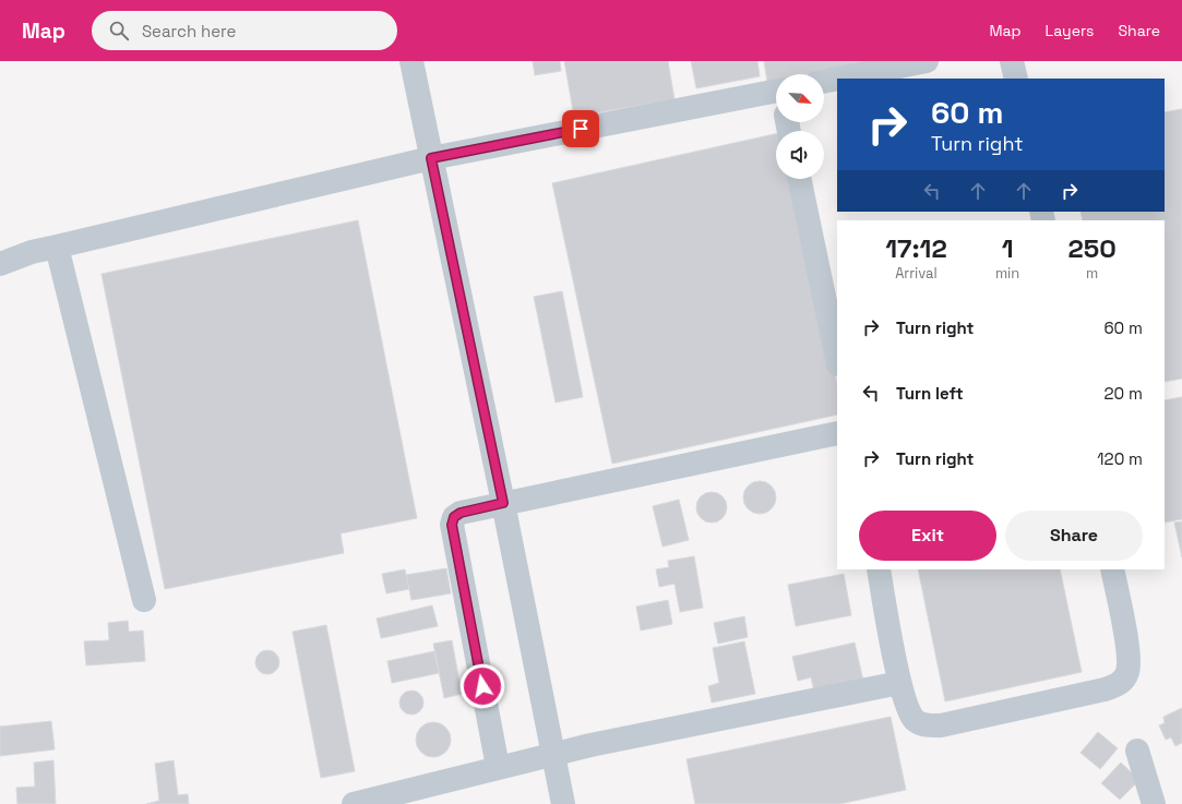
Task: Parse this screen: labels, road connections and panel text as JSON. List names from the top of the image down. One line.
{"north":"bottom right","page":{"header":"Map","search":"Search here","nav":["Map","Layers","Share"],"turn":["60 m","Turn right"],"eta":["17:12","Arrival","1","min","250","m"],"list":[{"name":"Turn right","value":"60 m"},{"name":"Turn left","value":"20 m"},{"name":"Turn right","value":"120 m"}],"buttons":["Exit","Share"]}}
